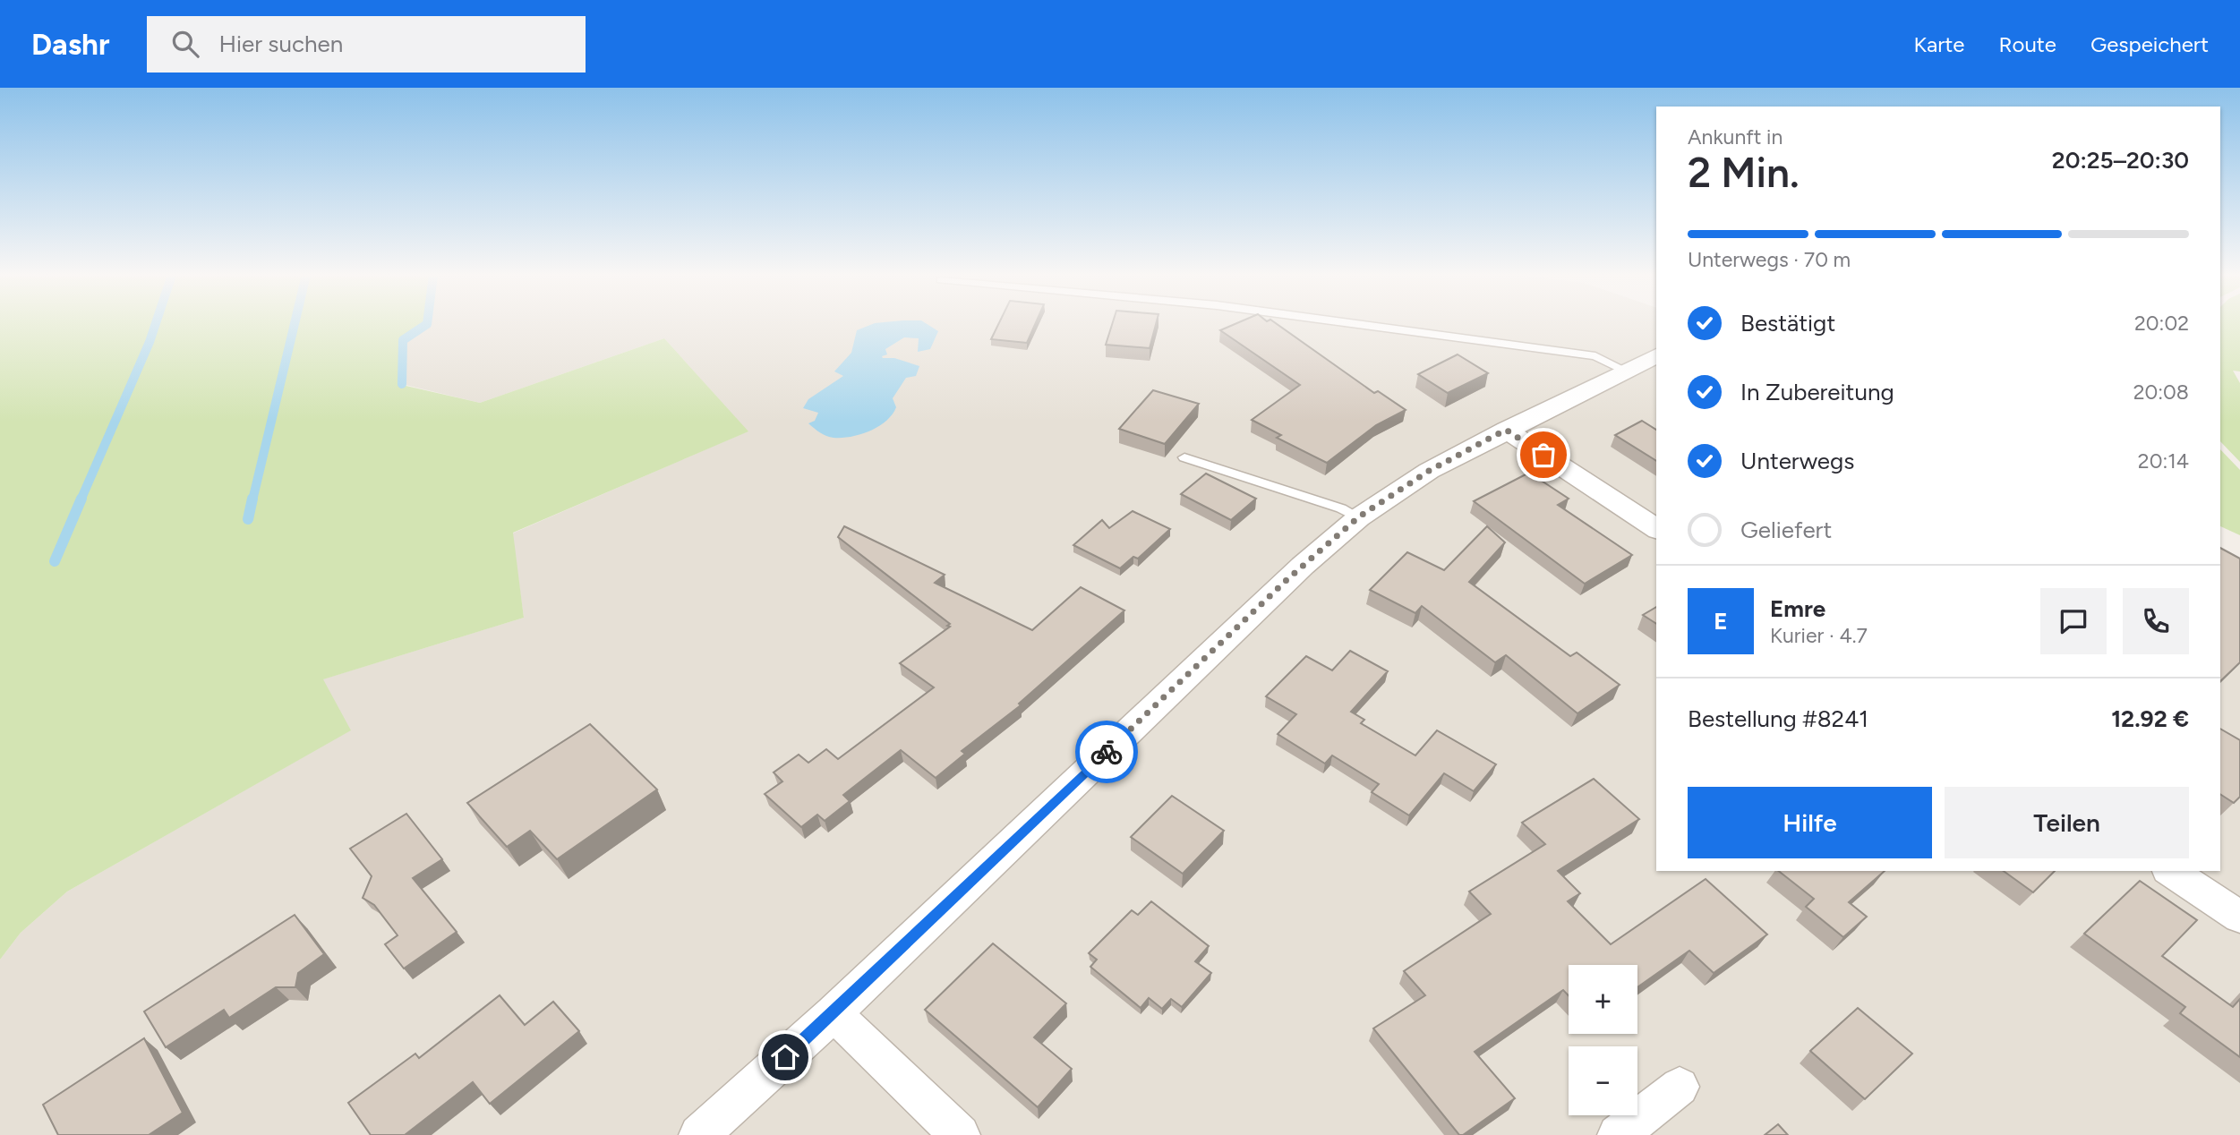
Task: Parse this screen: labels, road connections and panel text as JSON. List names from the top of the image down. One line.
{"page":{"header":"Dashr","search":"Hier suchen","nav":["Karte","Route","Gespeichert"],"heading":["2 Min.","Ankunft in","20:25–20:30"],"panel":["Emre","Kurier · 4.7","Bestellung #8241","12.92 €"],"bar":"Unterwegs · 70 m","list":[["Bestätigt","20:02"],["In Zubereitung","20:08"],["Unterwegs","20:14"],"Geliefert"],"round":"E","buttons":["Hilfe","Teilen"],"map_buttons":["+","−"]}}
